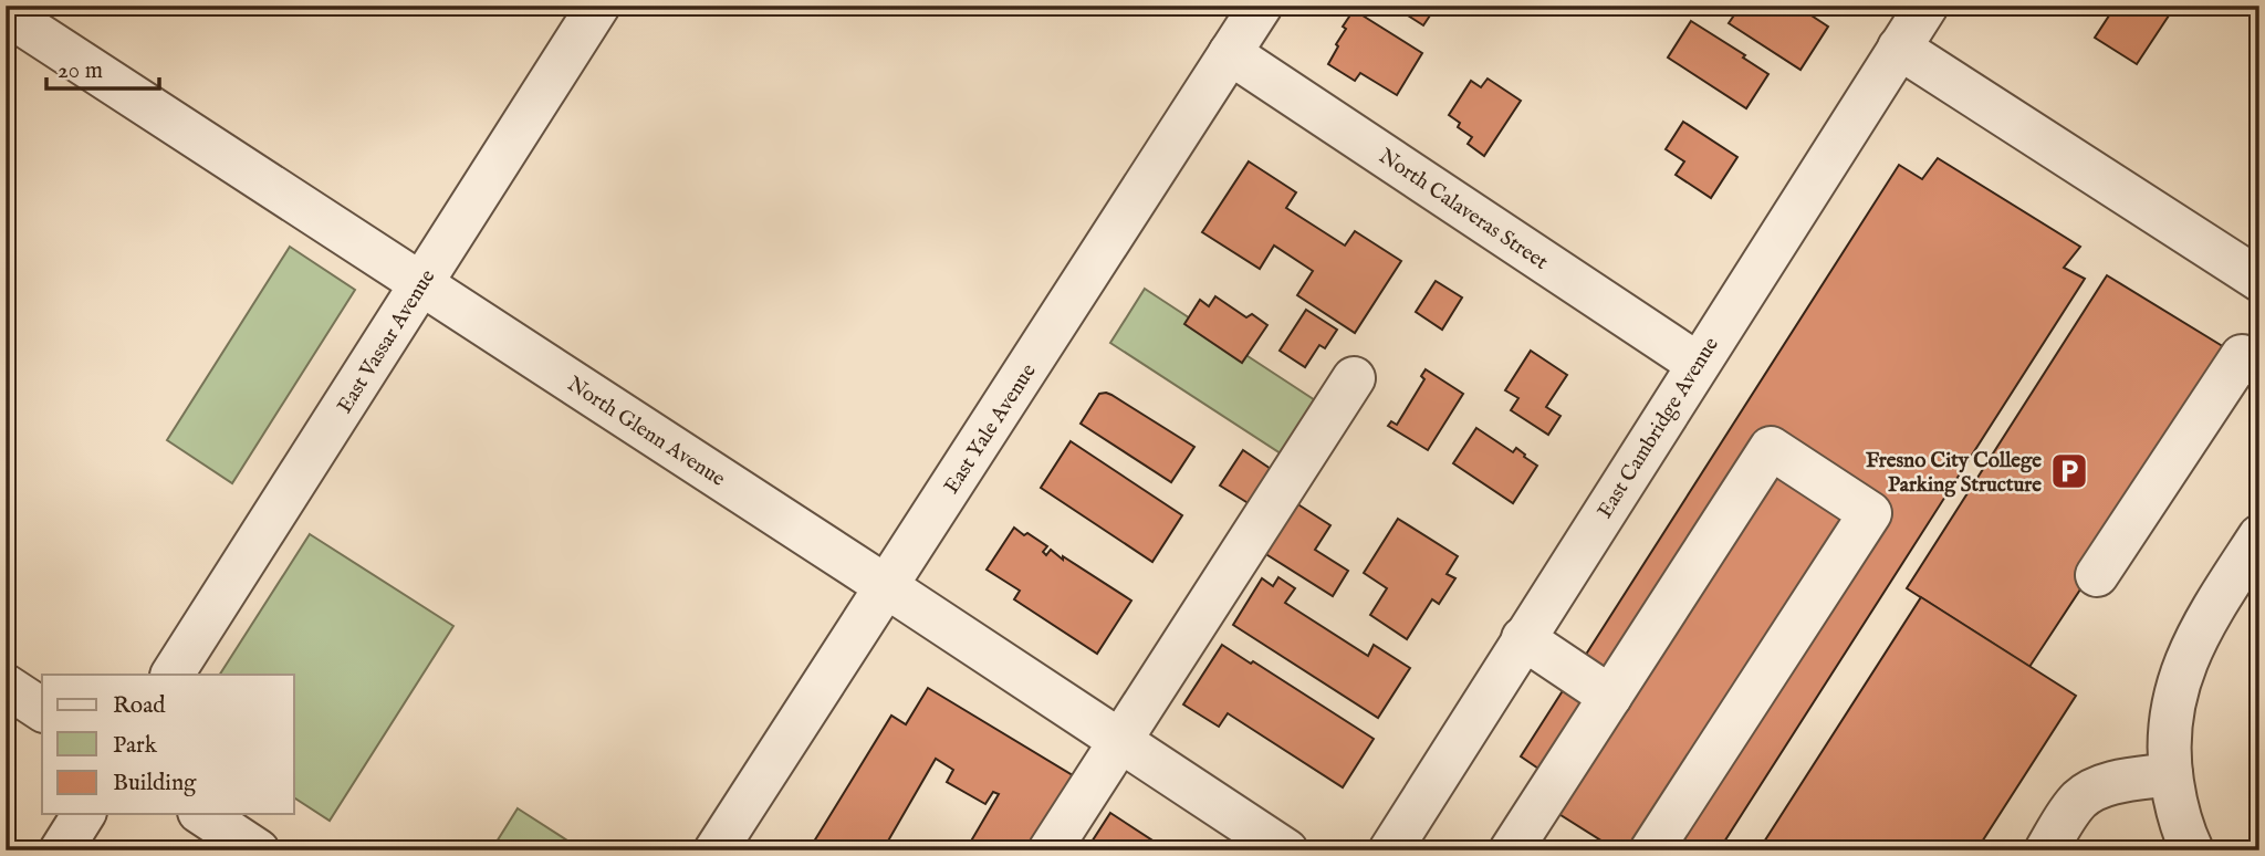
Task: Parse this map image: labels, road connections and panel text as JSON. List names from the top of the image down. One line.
{"streets":{"street":["North Calaveras Street","East Vassar Avenue","East Cambridge Avenue","East Yale Avenue","North Glenn Avenue"]},"crossings":[["North Calaveras Street","East Cambridge Avenue"],["North Calaveras Street","East Yale Avenue"],["East Vassar Avenue","North Glenn Avenue"],["East Yale Avenue","North Glenn Avenue"]],"places":{"parking":["Fresno City College Parking Structure"]},"legend":["Road","Park","Building"],"scale_bar":"20 m"}
